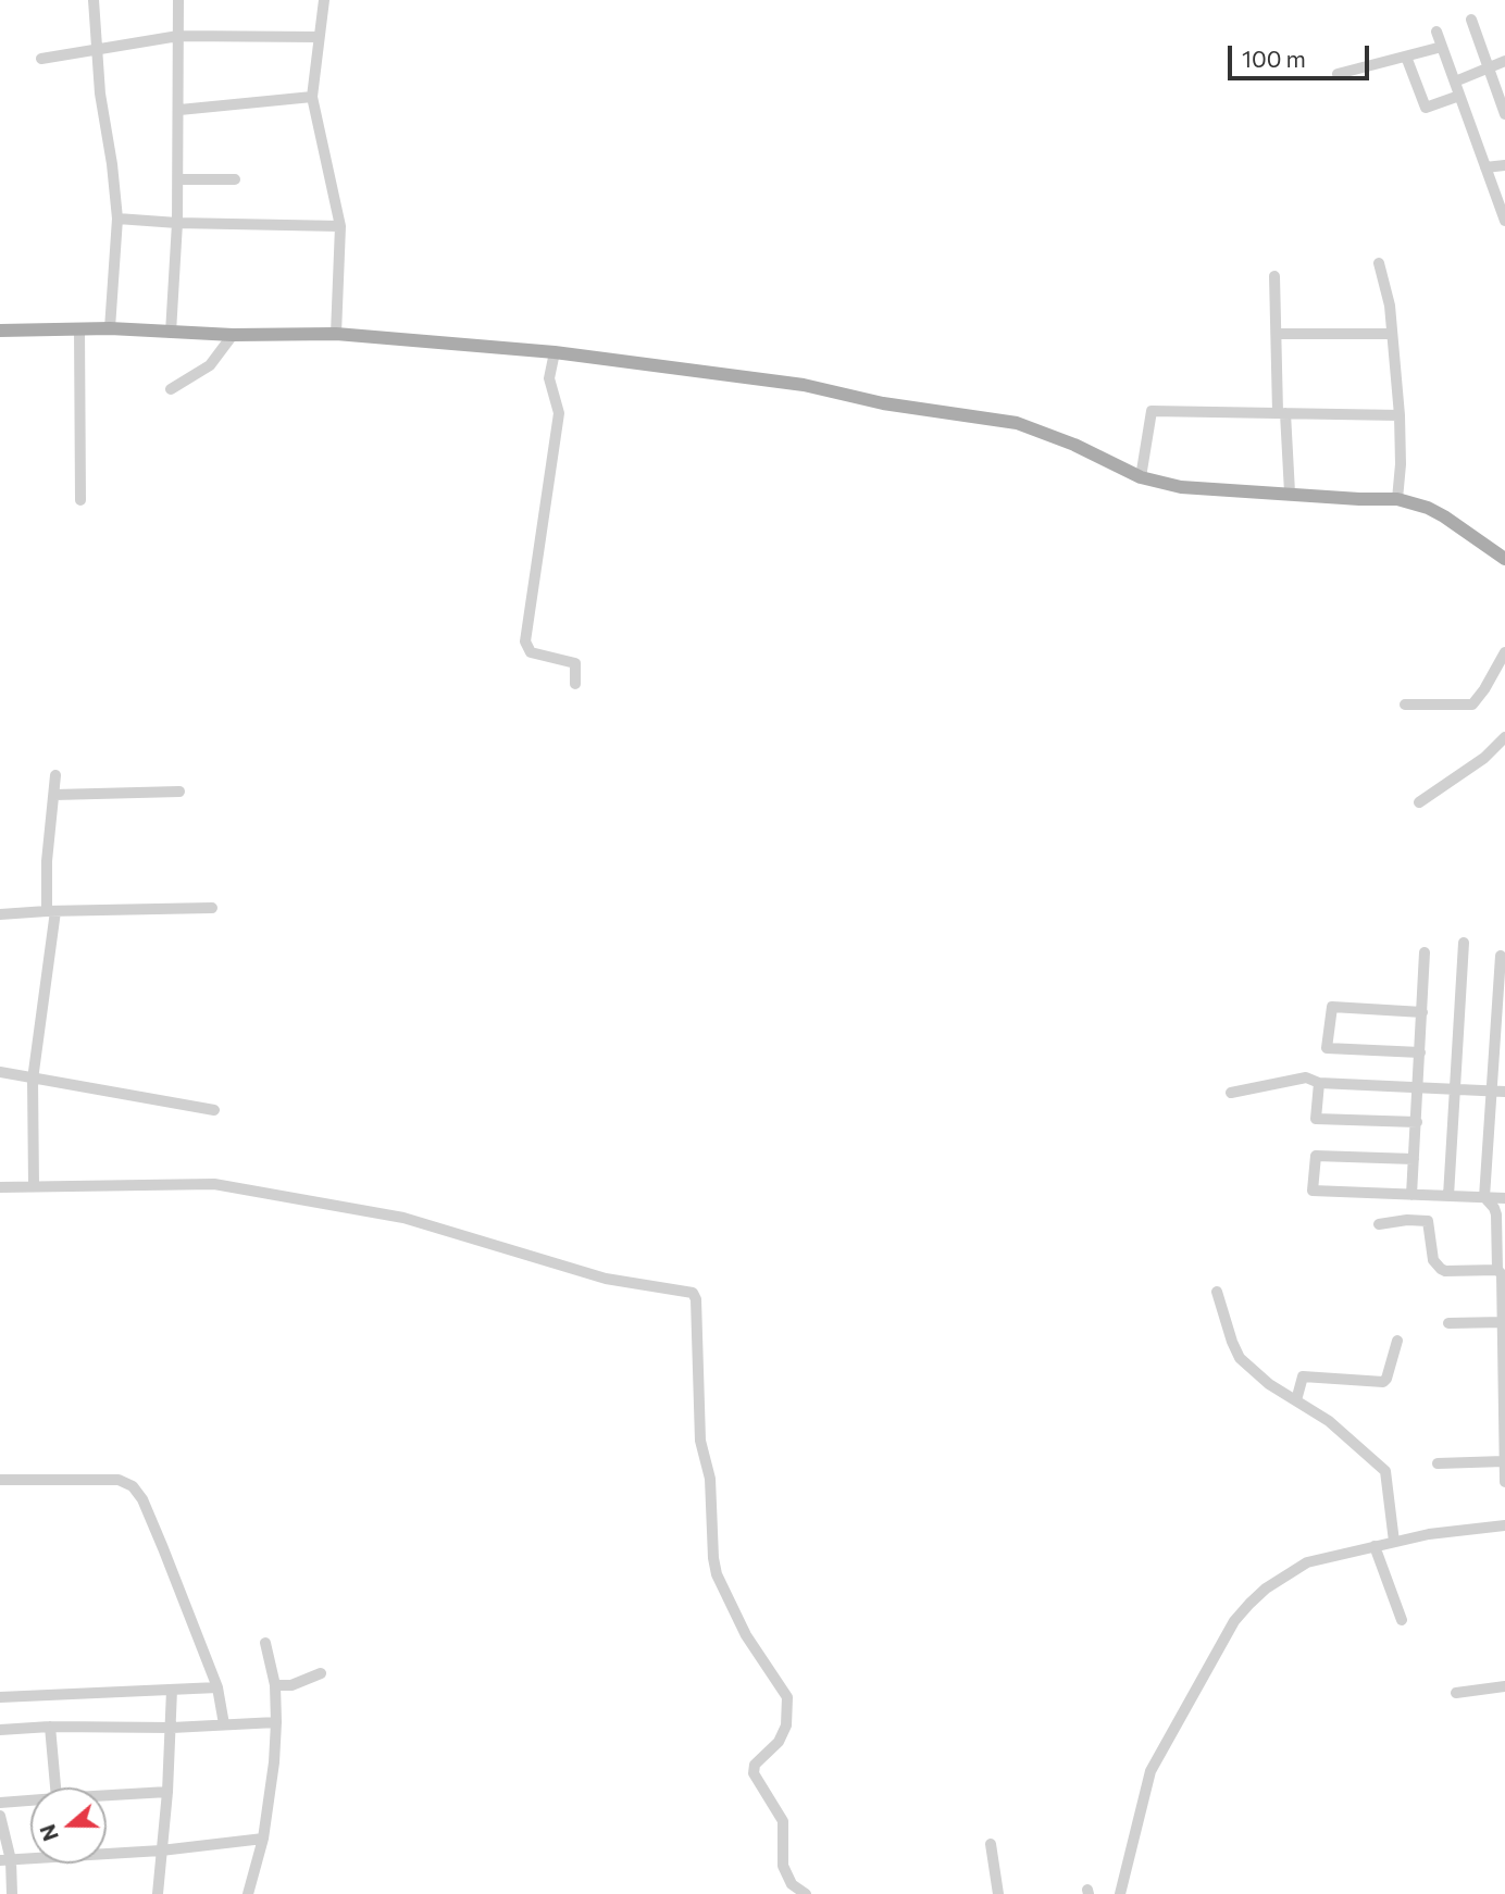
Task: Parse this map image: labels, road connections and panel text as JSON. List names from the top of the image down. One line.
{"scale_bar":"100 m","north":"left"}
